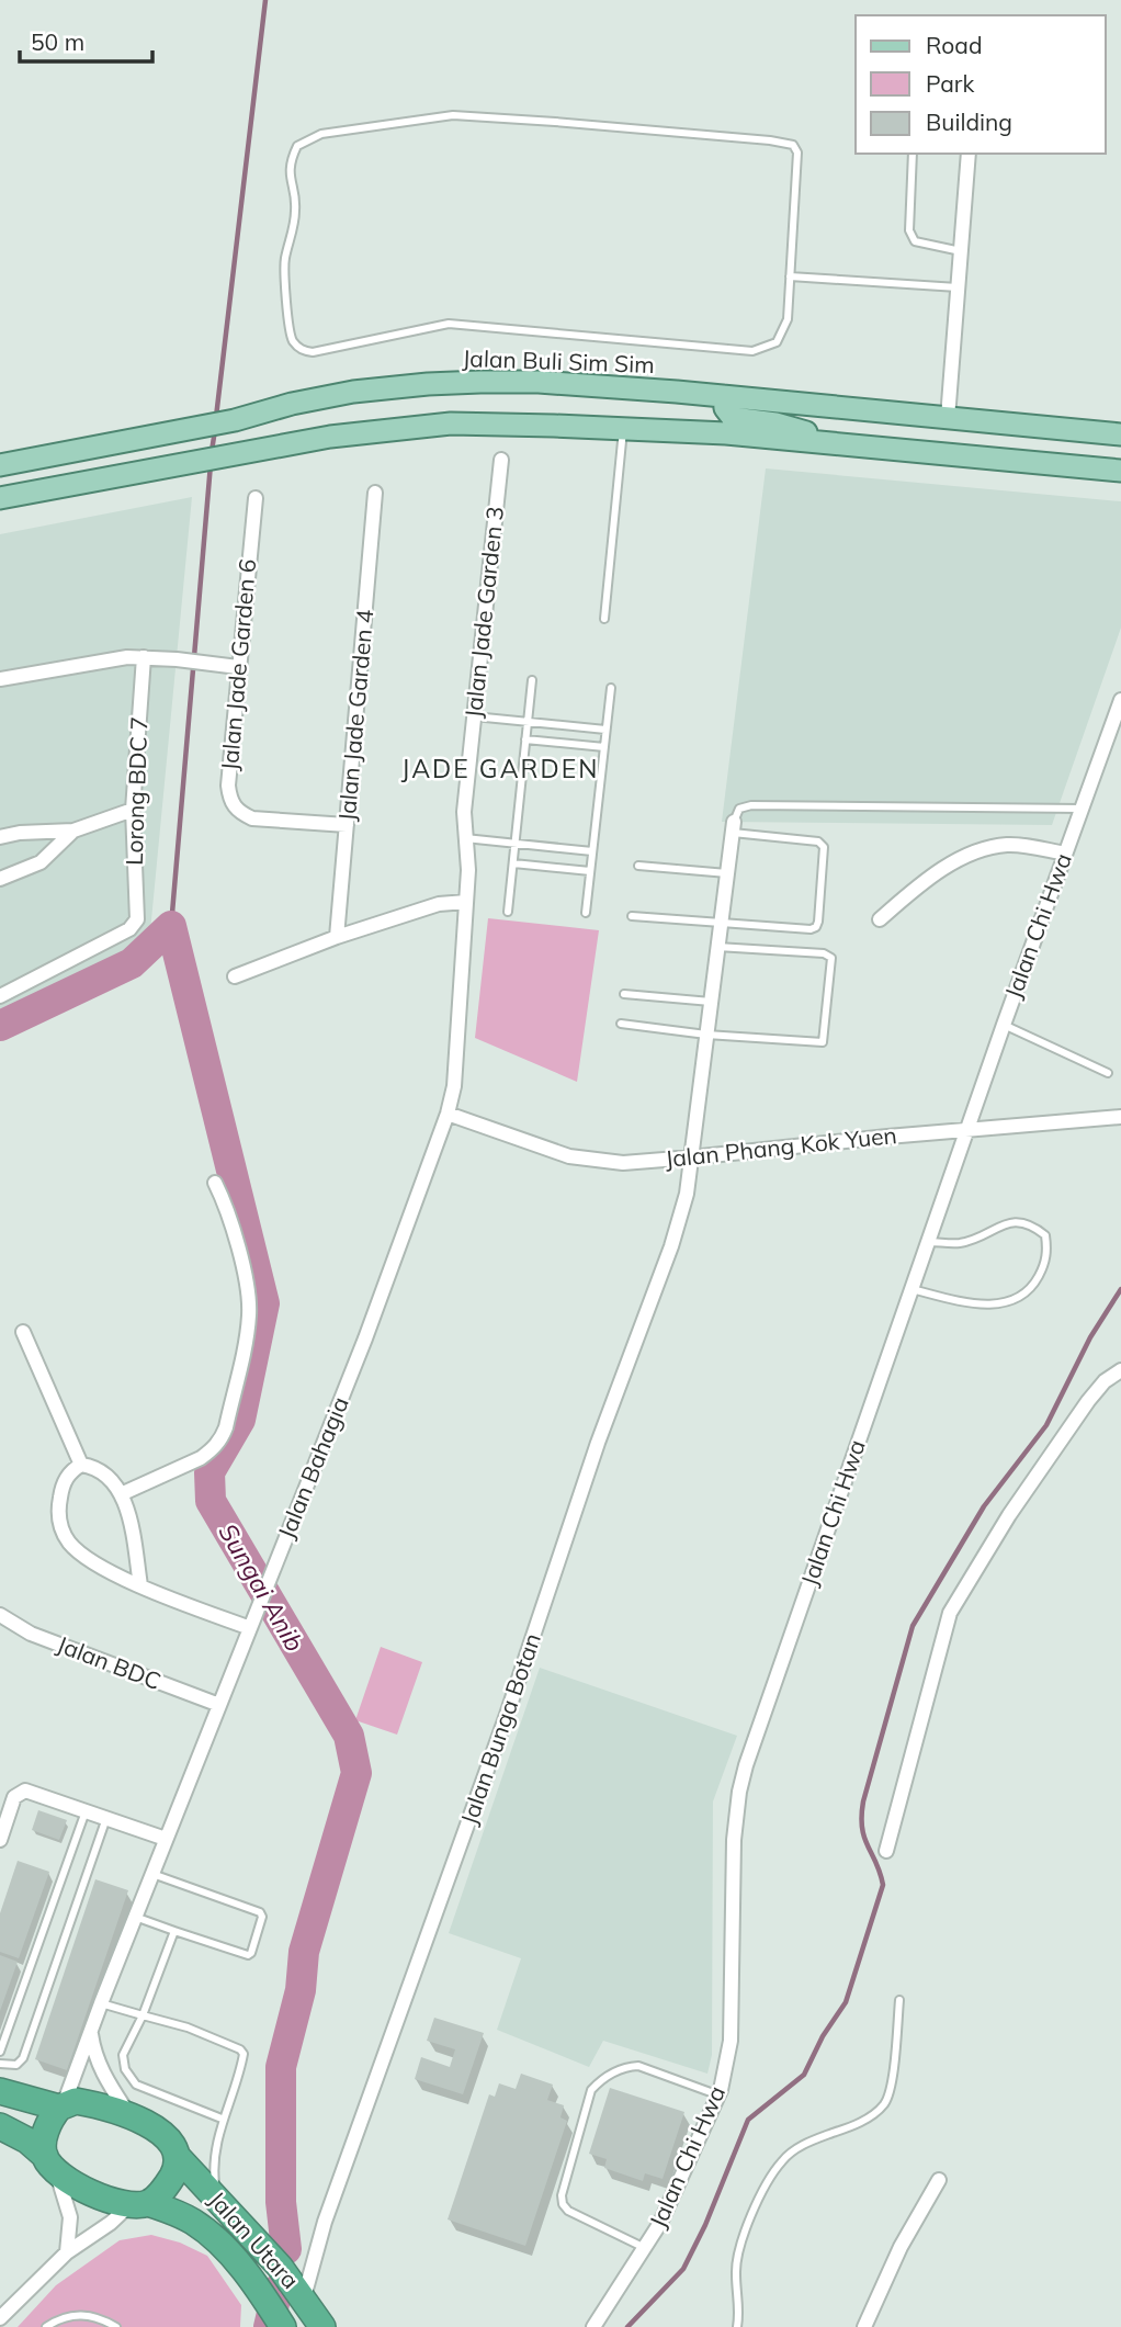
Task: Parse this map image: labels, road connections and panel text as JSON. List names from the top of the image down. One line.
{"streets":{"highway":["Jalan Utara"],"main road":["Jalan Buli Sim Sim"],"street":["Jalan Jade Garden 3","Jalan Jade Garden 6","Jalan Jade Garden 4","Lorong BDC 7","Jalan Chi Hwa","Jalan Phang Kok Yuen","Jalan Bahagia","Jalan BDC","Jalan Bunga Botan"]},"crossings":[["Jalan Jade Garden 3","Jalan Bahagia"],["Jalan Jade Garden 6","Jalan Jade Garden 4"],["Jalan Chi Hwa","Jalan Phang Kok Yuen"],["Jalan Phang Kok Yuen","Jalan Bahagia"],["Jalan Phang Kok Yuen","Jalan Bunga Botan"],["Jalan Bahagia","Jalan BDC"],["Jalan Bahagia","Jalan Utara"],["Jalan Bunga Botan","Jalan Utara"]],"districts":["JADE GARDEN"],"water":["Sungai Anib"],"legend":["Road","Park","Building"],"scale_bar":"50 m"}
